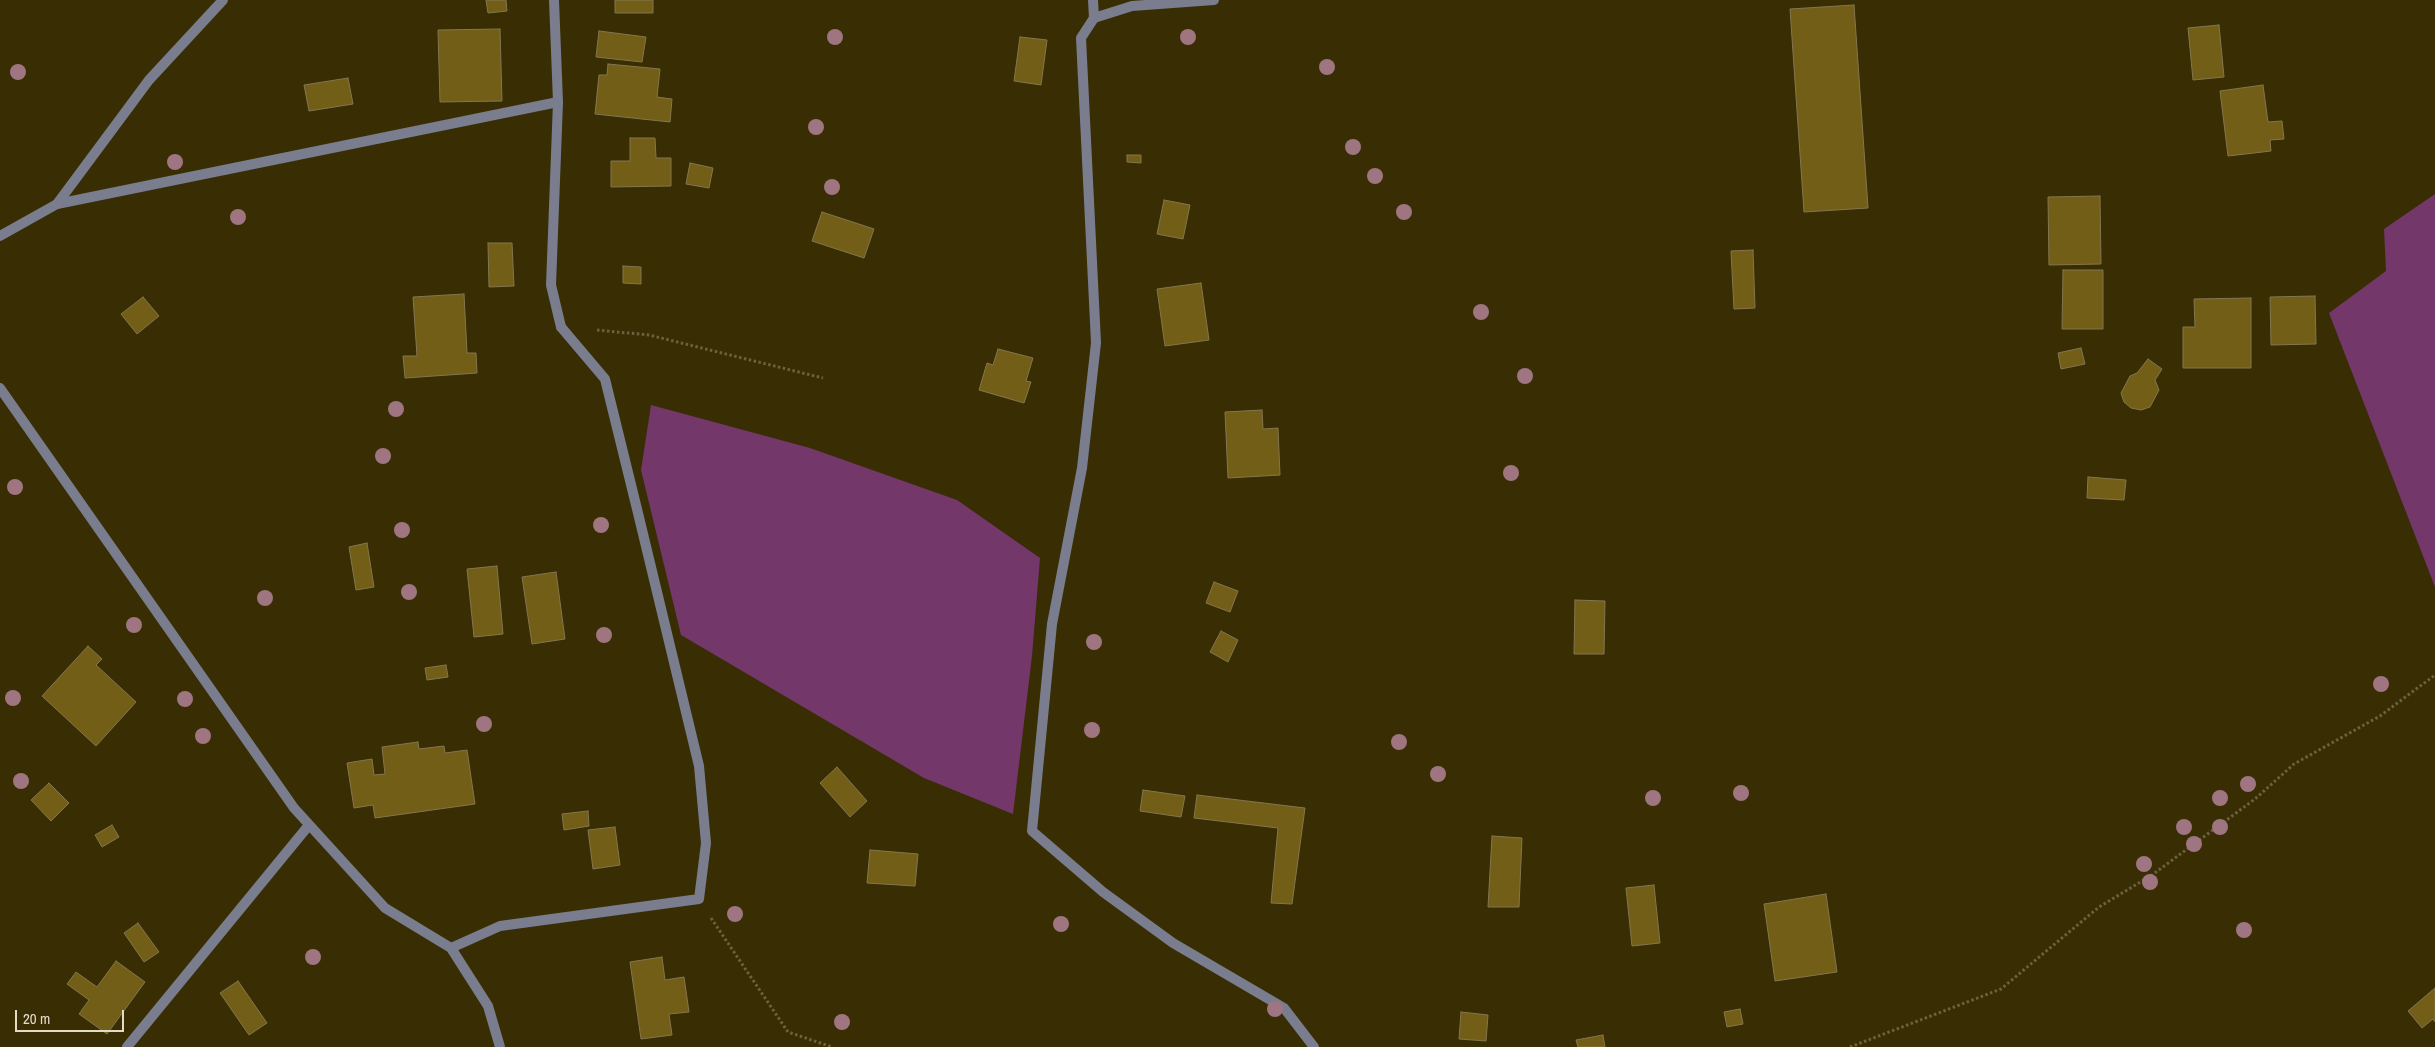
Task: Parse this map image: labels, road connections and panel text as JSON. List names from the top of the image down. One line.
{"scale_bar":"20 m"}
